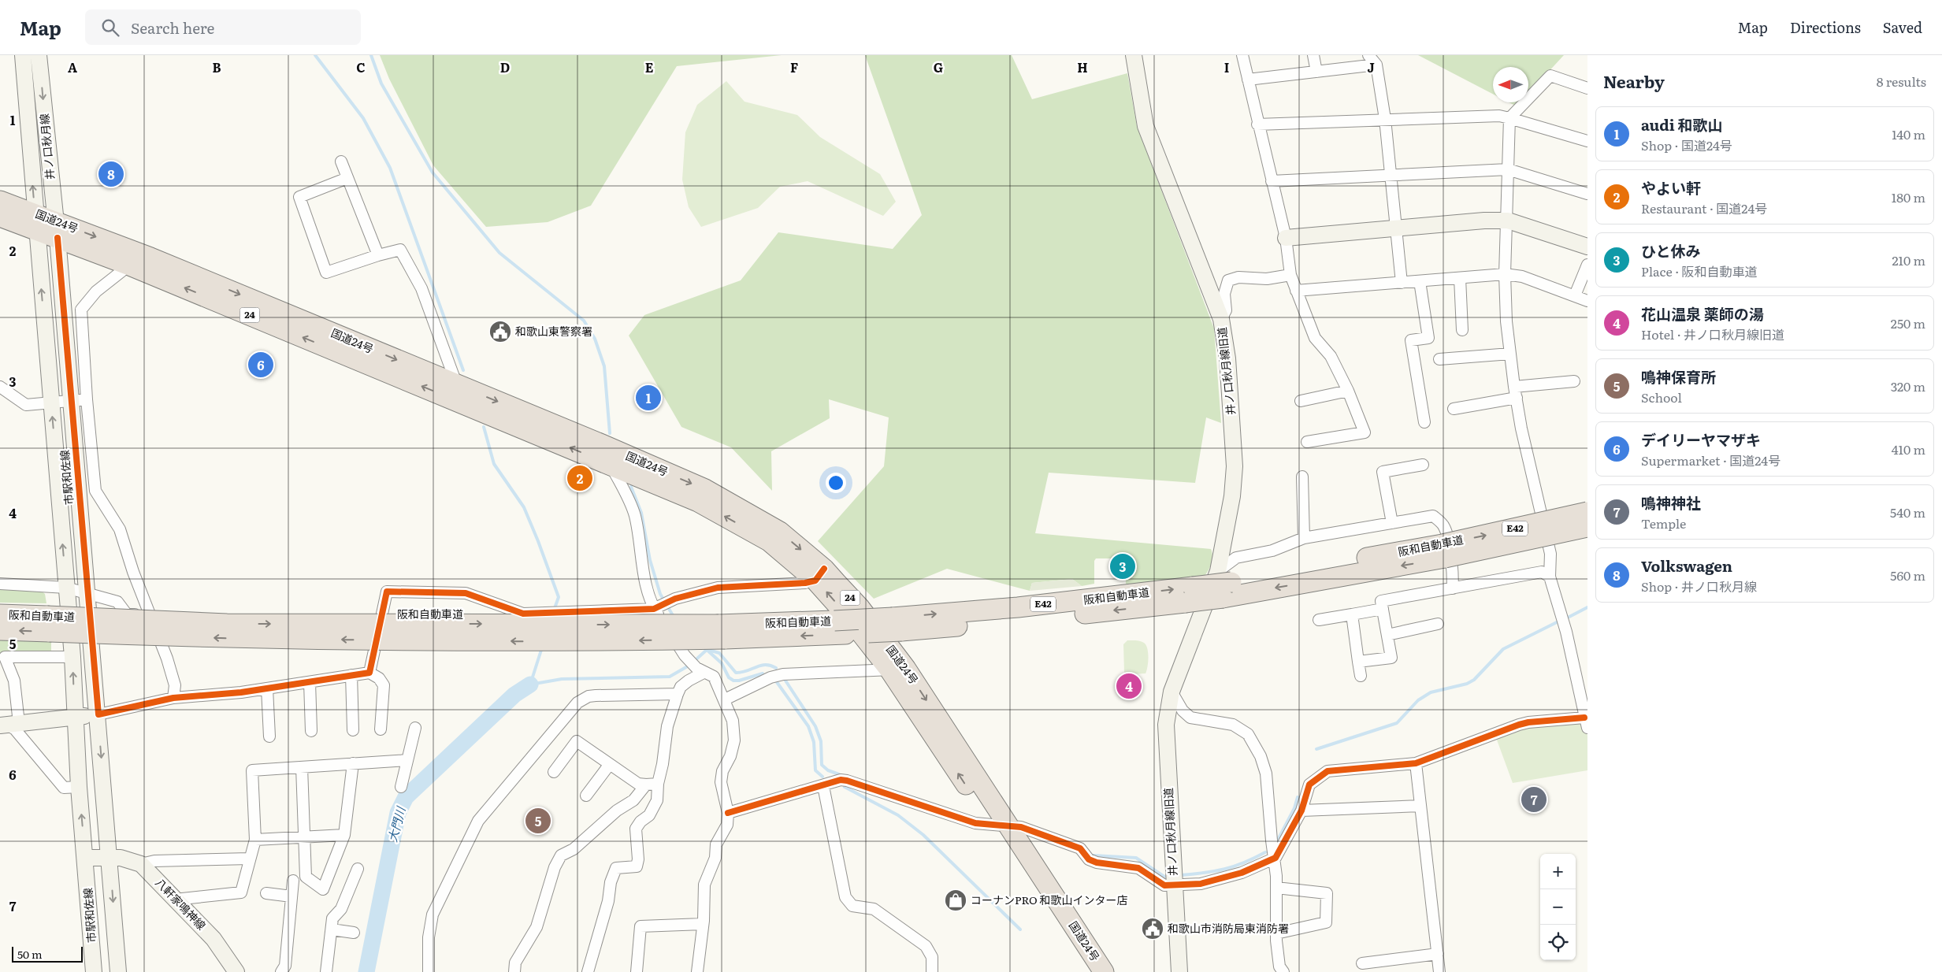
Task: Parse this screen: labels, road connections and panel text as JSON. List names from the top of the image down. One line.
{"streets":{"highway":["国道24号","24","E42","阪和自動車道"],"street":["井ノ口秋月線","井ノ口秋月線旧道","市駅和佐線","八軒家鳴神線"]},"crossings":[["井ノ口秋月線","国道24号"],["井ノ口秋月線","市駅和佐線"],["国道24号","市駅和佐線"],["井ノ口秋月線旧道","阪和自動車道"],["市駅和佐線","八軒家鳴神線"]],"water":["大門川"],"places":{"public building":["和歌山東警察署","和歌山市消防局東消防署"],"shop":["コーナンPRO 和歌山インター店"]},"scale_bar":"50 m","north":"left","page":{"header":"Map","search":"Search here","nav":["Map","Directions","Saved"],"heading":["Nearby","8 results"],"list":[{"mark":"1","name":"audi 和歌山","note":"Shop · 国道24号","value":"140 m"},{"mark":"2","name":"やよい軒","note":"Restaurant · 国道24号","value":"180 m"},{"mark":"3","name":"ひと休み","note":"Place · 阪和自動車道","value":"210 m"},{"mark":"4","name":"花山温泉 薬師の湯","note":"Hotel · 井ノ口秋月線旧道","value":"250 m"},{"mark":"5","name":"鳴神保育所","note":"School","value":"320 m"},{"mark":"6","name":"デイリーヤマザキ","note":"Supermarket · 国道24号","value":"410 m"},{"mark":"7","name":"鳴神神社","note":"Temple","value":"540 m"},{"mark":"8","name":"Volkswagen","note":"Shop · 井ノ口秋月線","value":"560 m"}],"pins":["8","6","1","2","3","4","7","5"],"map_buttons":["+","−"],"scale":"50 m"},"grid":{"columns":["A","B","C","D","E","F","G","H","I","J"],"rows":["1","2","3","4","5","6","7"]}}
